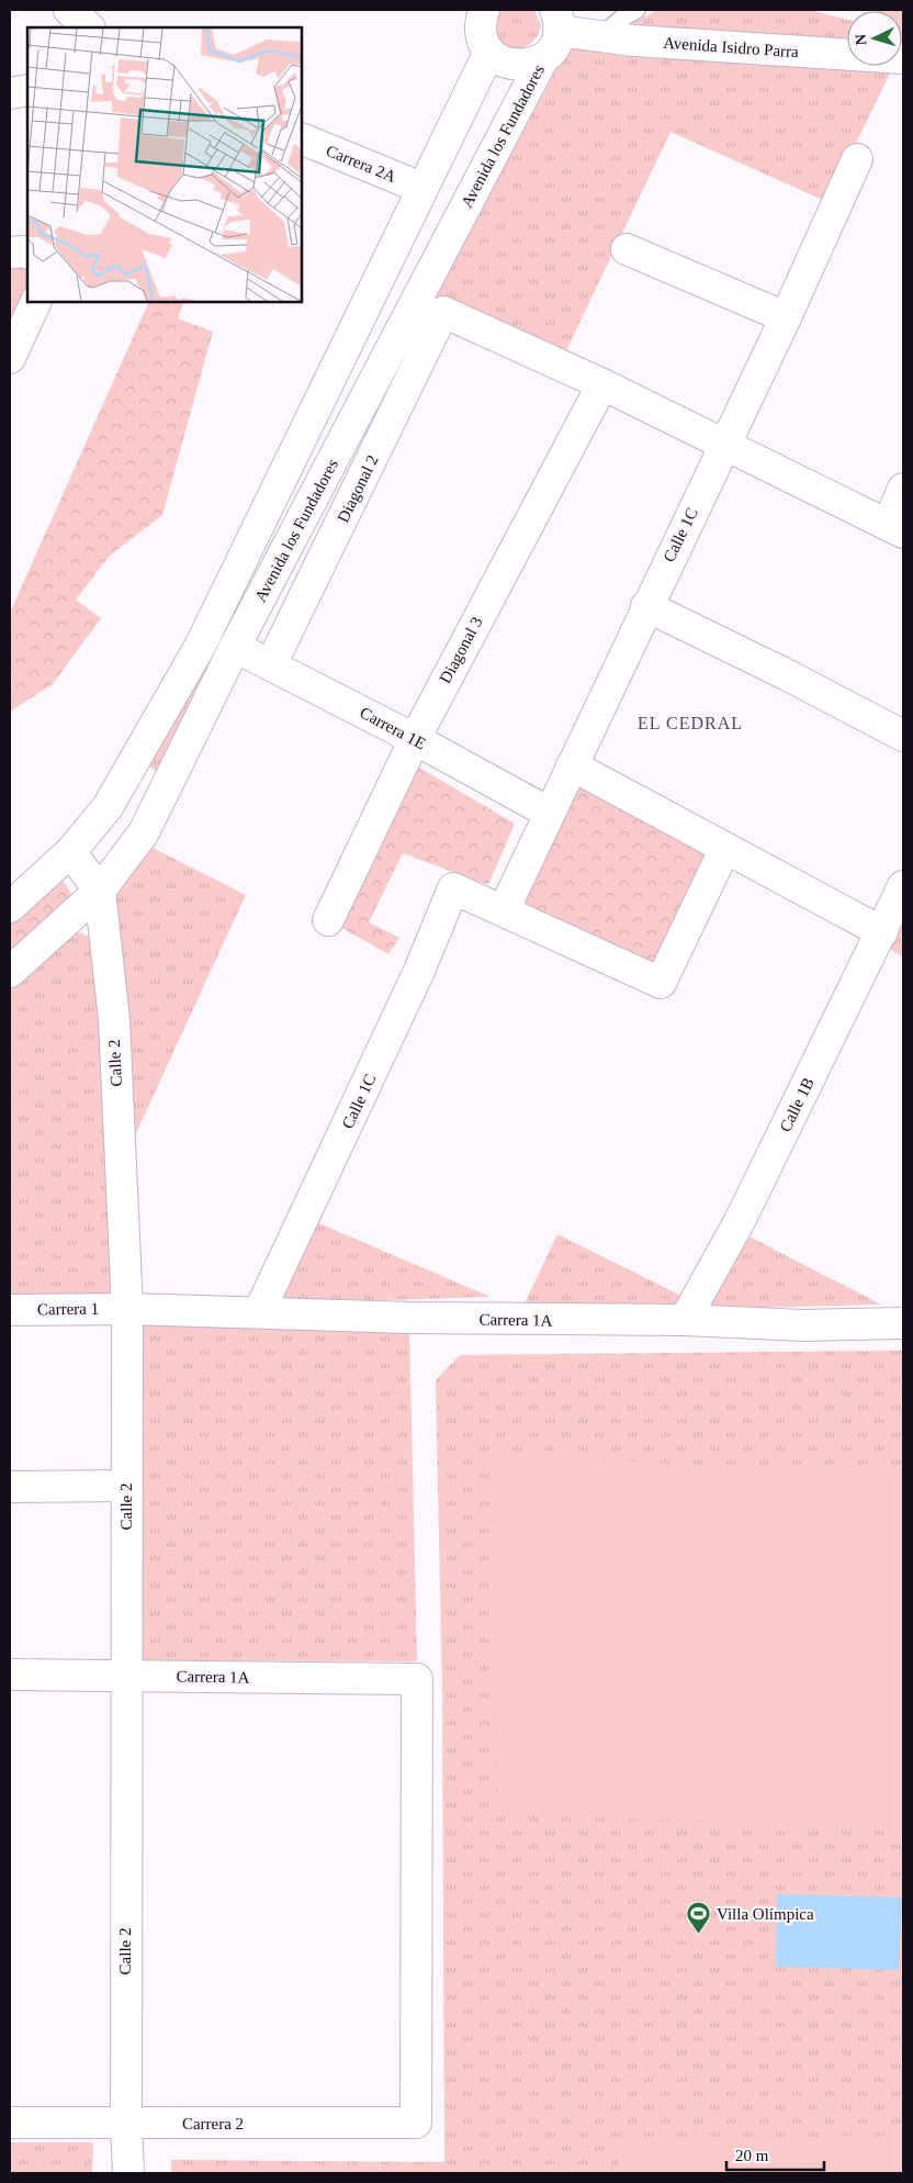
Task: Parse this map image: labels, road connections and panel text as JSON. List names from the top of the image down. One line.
{"streets":{"street":["Avenida Isidro Parra","Avenida los Fundadores","Carrera 2A","Diagonal 2","Calle 1C","Diagonal 3","Carrera 1E","Calle 2","Calle 1B","Carrera 1","Carrera 1A","Carrera 2"]},"crossings":[["Avenida Isidro Parra","Avenida los Fundadores"],["Avenida los Fundadores","Carrera 2A"],["Avenida los Fundadores","Carrera 1E"],["Avenida los Fundadores","Calle 2"],["Diagonal 2","Diagonal 3"],["Diagonal 2","Carrera 1E"],["Calle 1C","Carrera 1E"],["Calle 1C","Carrera 1A"],["Diagonal 3","Carrera 1E"],["Calle 2","Carrera 1"],["Calle 2","Carrera 1A"],["Calle 2","Carrera 2"],["Calle 1B","Carrera 1A"],["Carrera 1","Carrera 1A"],["Carrera 1A","Carrera 2"]],"districts":["EL CEDRAL"],"places":{"sports":["Villa Olímpica"]},"scale_bar":"20 m","north":"left"}
